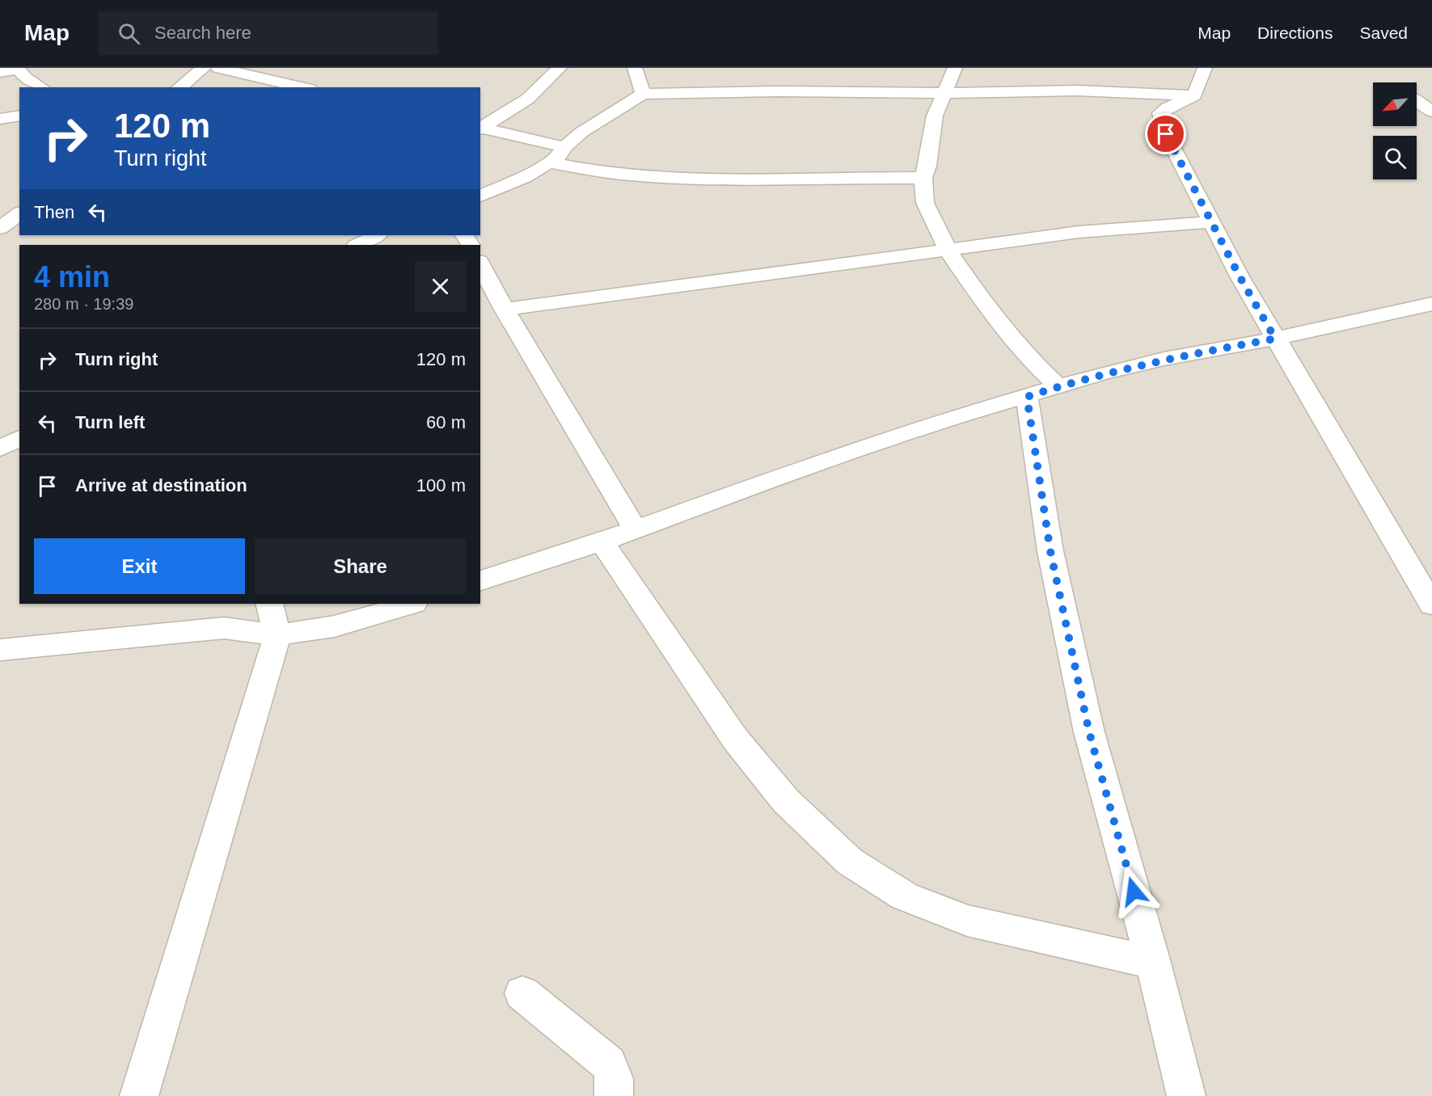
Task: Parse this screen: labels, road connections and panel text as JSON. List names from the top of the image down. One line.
{"north":"bottom left","page":{"header":"Map","search":"Search here","nav":["Map","Directions","Saved"],"turn":["120 m","Turn right"],"then":"Then","heading":["4 min","280 m · 19:39"],"list":[{"name":"Turn right","value":"120 m"},{"name":"Turn left","value":"60 m"},{"name":"Arrive at destination","value":"100 m"}],"buttons":["Exit","Share"]}}
